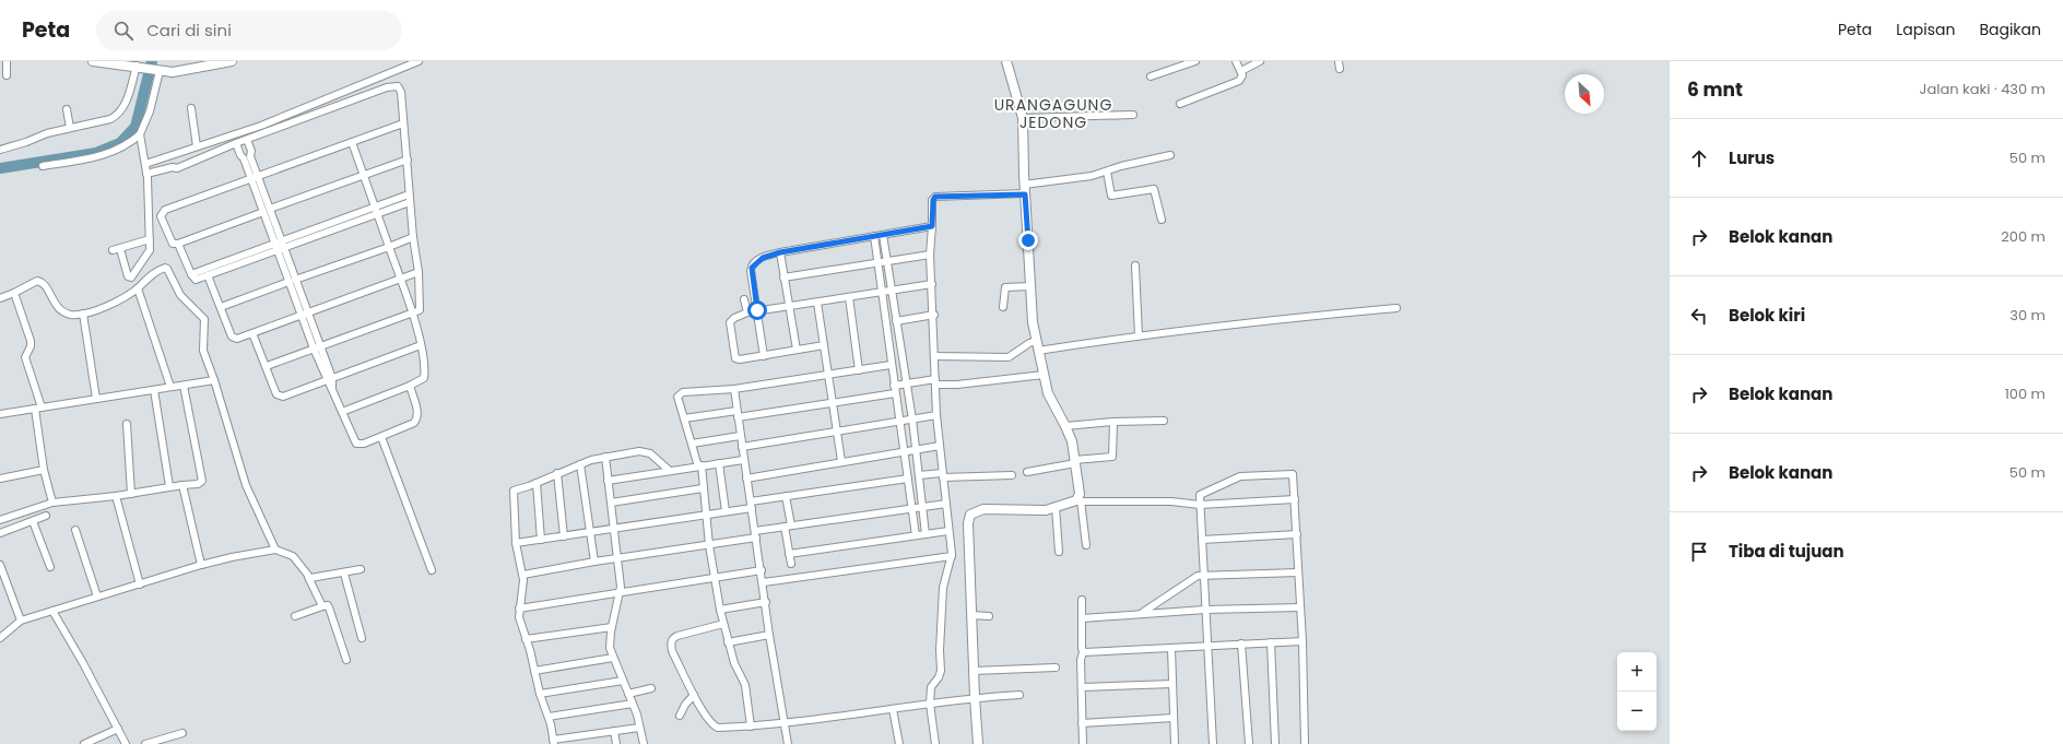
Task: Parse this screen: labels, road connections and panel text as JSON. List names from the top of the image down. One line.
{"districts":["URANGAGUNG JEDONG"],"north":"bottom right","page":{"header":"Peta","search":"Cari di sini","nav":["Peta","Lapisan","Bagikan"],"heading":["6 mnt","Jalan kaki · 430 m"],"list":[["Lurus","50 m"],["Belok kanan","200 m"],["Belok kiri","30 m"],["Belok kanan","100 m"],["Belok kanan","50 m"],"Tiba di tujuan"],"map_buttons":["+","−"]}}
